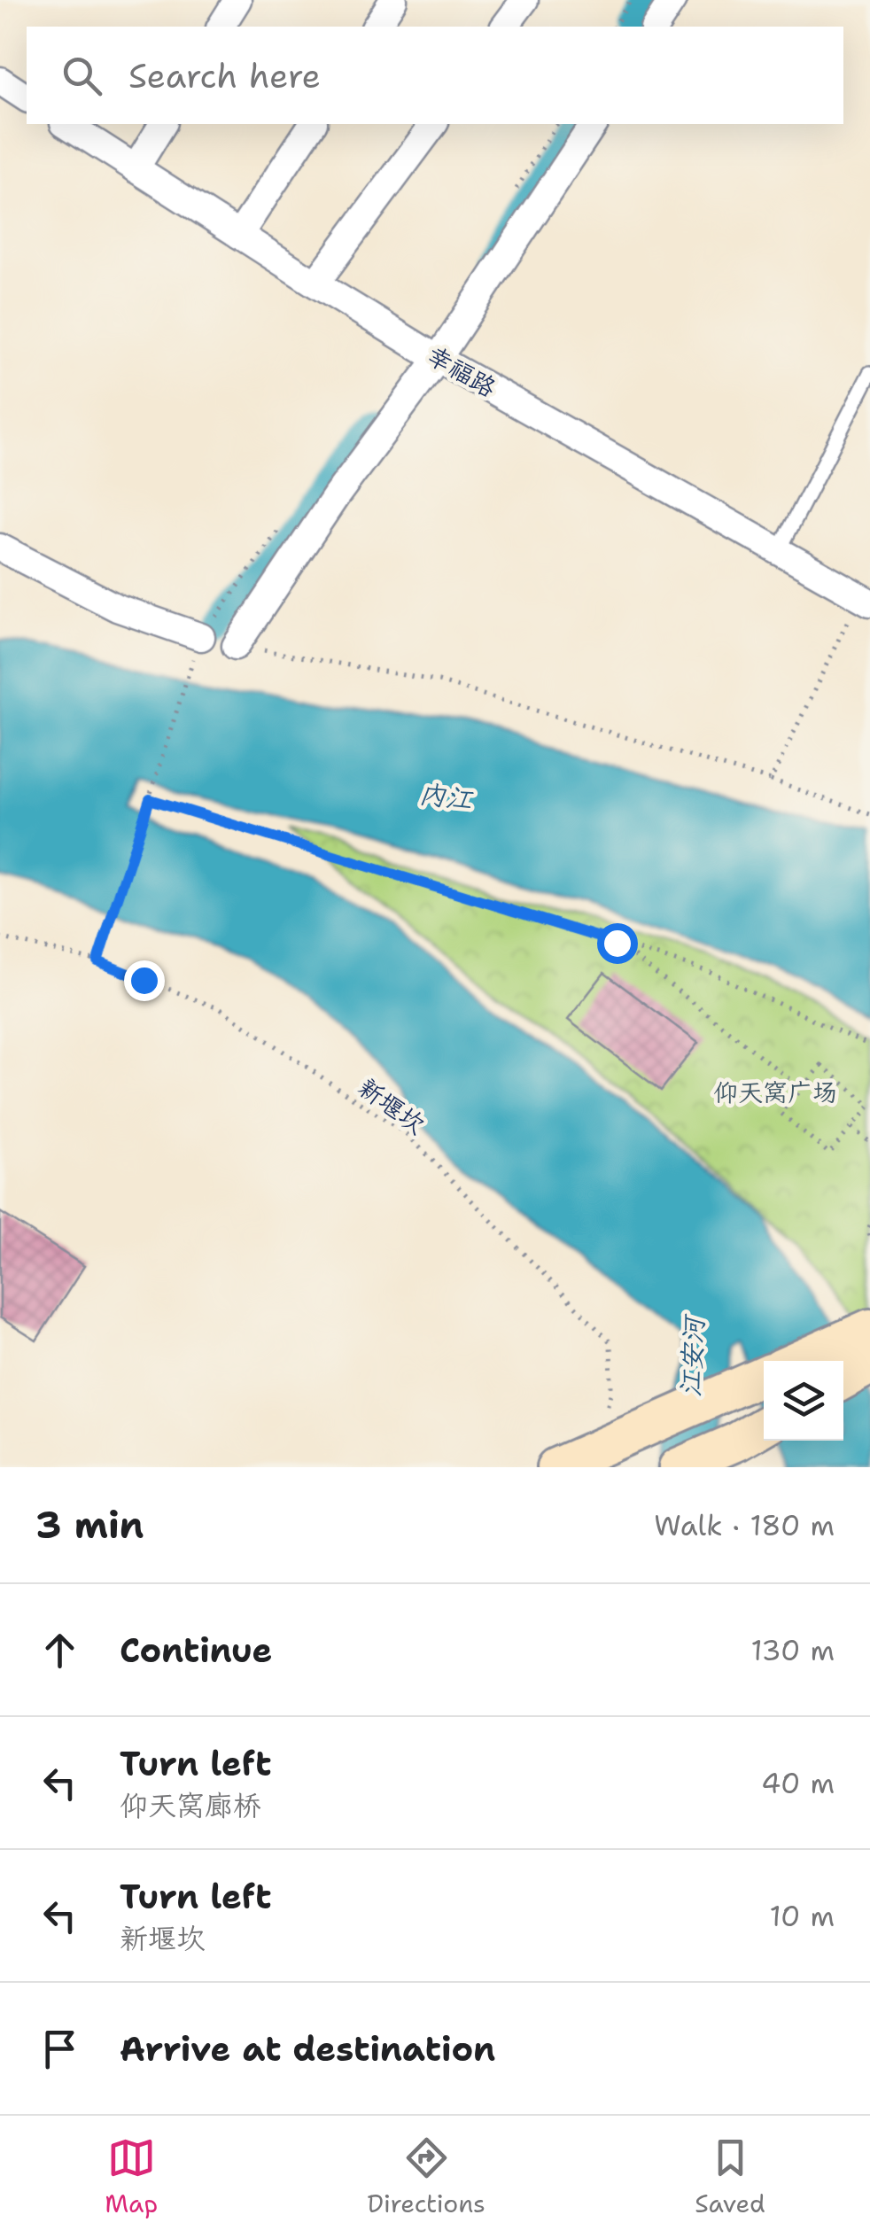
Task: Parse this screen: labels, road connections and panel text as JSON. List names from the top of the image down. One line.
{"streets":{"street":["幸福路"],"path":["新堰坎"]},"water":["内江","江安河"],"parks":["仰天窝广场"],"page":{"search":"Search here","heading":["3 min","Walk · 180 m"],"list":[["Continue","130 m"],["Turn left","仰天窝廊桥","40 m"],["Turn left","新堰坎","10 m"],"Arrive at destination"],"nav":["Map","Directions","Saved"]}}
